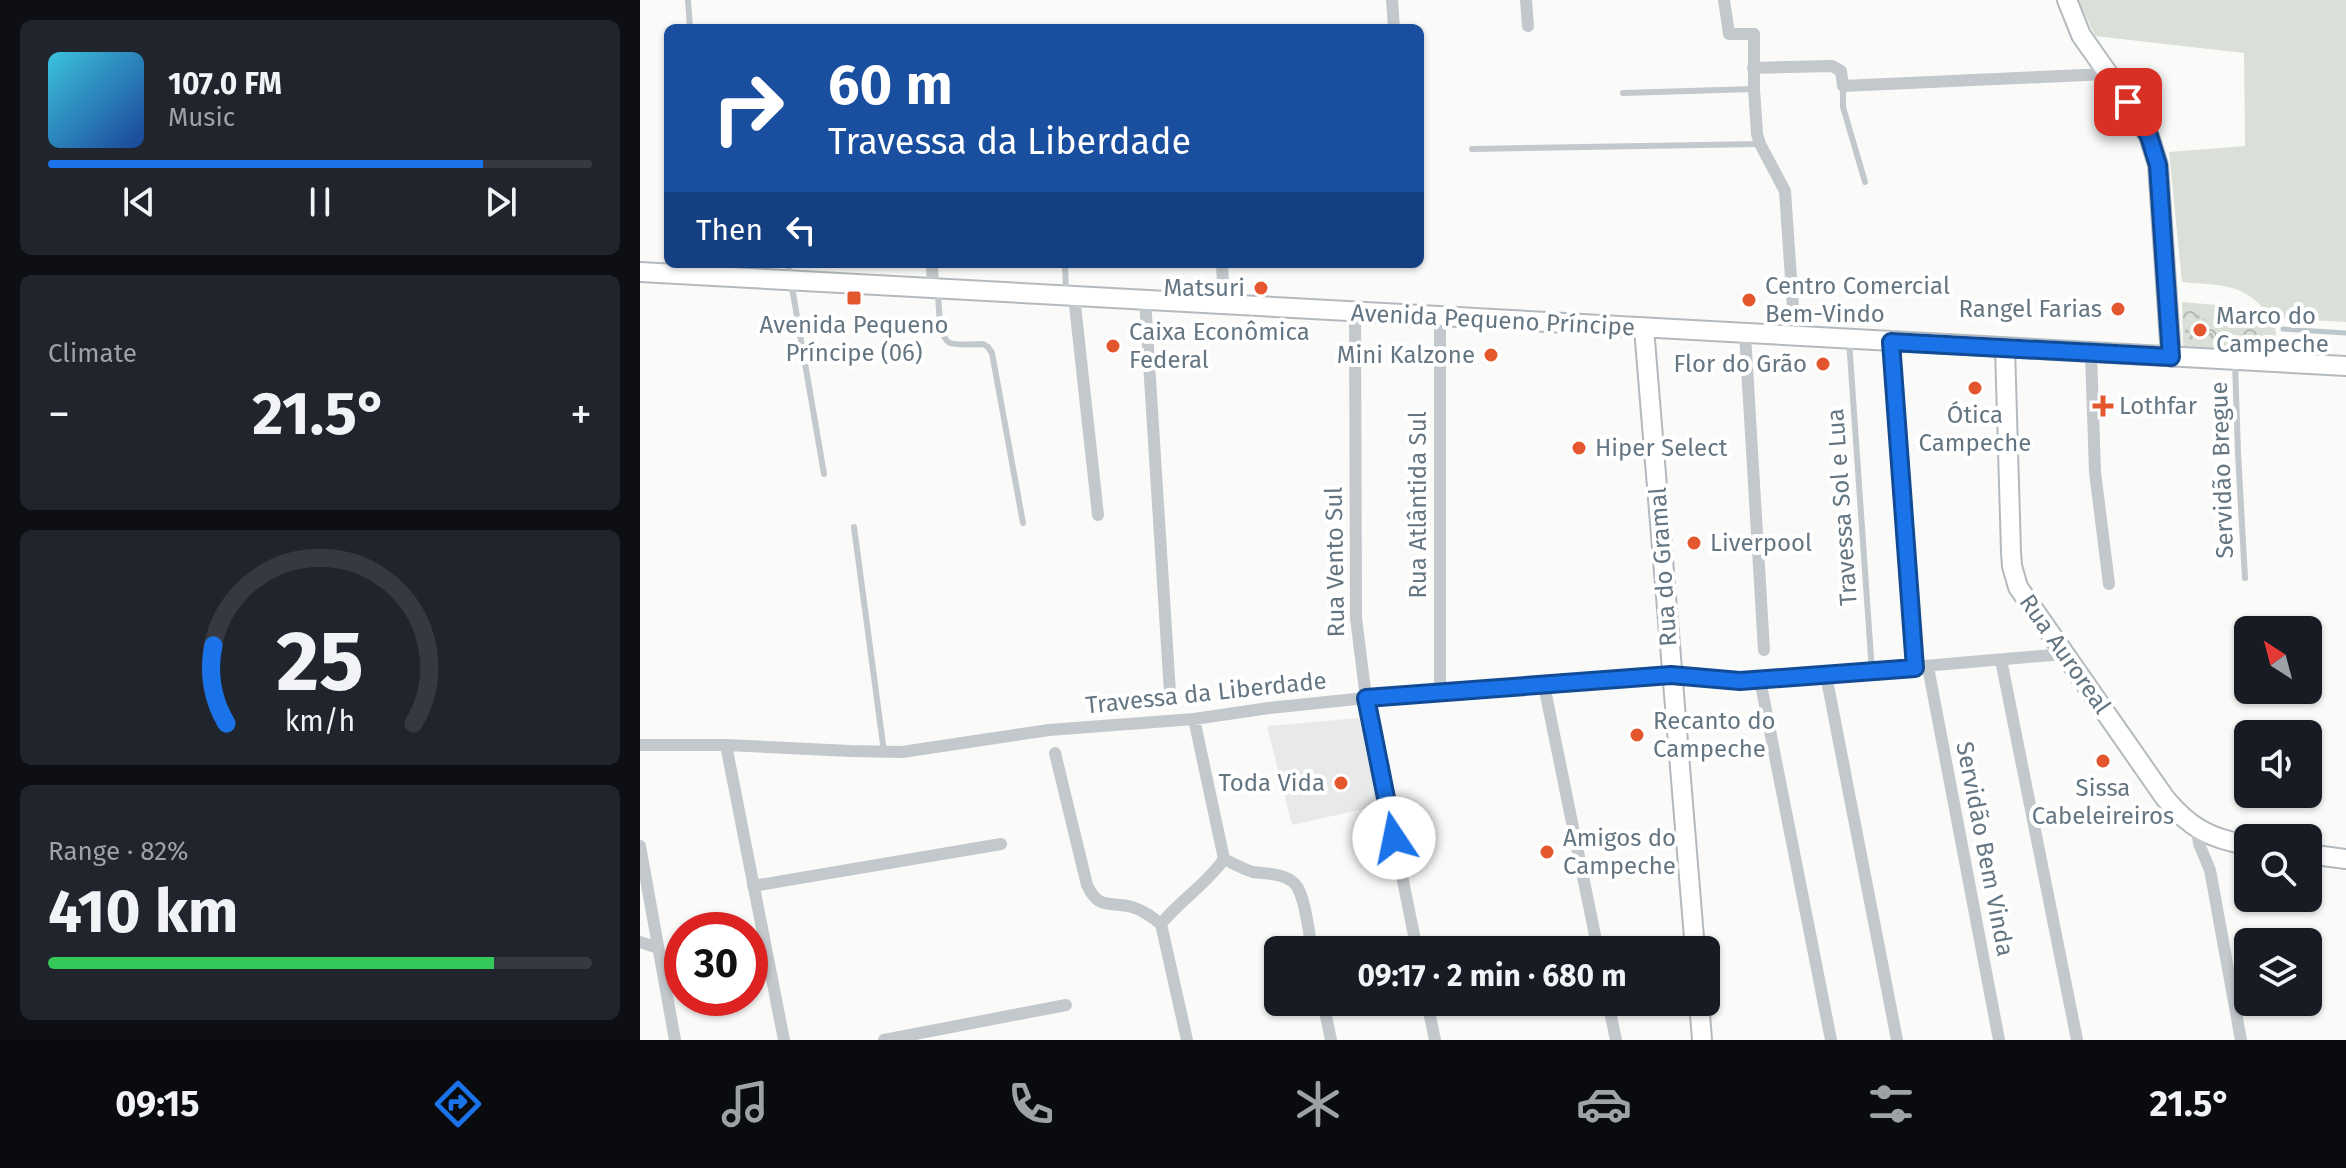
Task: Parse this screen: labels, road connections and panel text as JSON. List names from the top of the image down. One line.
{"streets":{"main road":["Avenida Pequeno Príncipe","Rua do Gramal","Rua Auroreal"],"street":["Rua Atlântida Sul","Rua Vento Sul","Travessa da Liberdade","Servidão Bem Vinda"],"lane":["Servidão Bregue","Travessa Sol e Lua"]},"crossings":[["Avenida Pequeno Príncipe","Servidão Bregue"],["Avenida Pequeno Príncipe","Rua Atlântida Sul"],["Avenida Pequeno Príncipe","Travessa Sol e Lua"],["Avenida Pequeno Príncipe","Rua Vento Sul"],["Avenida Pequeno Príncipe","Rua do Gramal"],["Avenida Pequeno Príncipe","Rua Auroreal"],["Avenida Pequeno Príncipe","Servidão Bem Vinda"],["Rua Atlântida Sul","Travessa da Liberdade"],["Travessa Sol e Lua","Travessa da Liberdade"],["Rua Vento Sul","Travessa da Liberdade"],["Rua do Gramal","Travessa da Liberdade"],["Rua Auroreal","Travessa da Liberdade"],["Travessa da Liberdade","Servidão Bem Vinda"]],"places":{"other":["Matsuri","Centro Comercial Bem-Vindo","Rangel Farias","Marco do Campeche","Caixa Econômica Federal","Mini Kalzone","Flor do Grão","Ótica Campeche","Hiper Select","Liverpool","Recanto do Campeche","Sissa Cabeleireiros","Toda Vida","Amigos do Campeche"],"transit":["Avenida Pequeno Príncipe (06)"],"health":["Lothfar"]},"north":"top left","page":{"turn":["60 m","Travessa da Liberdade"],"song":["107.0 FM","Music"],"then":"Then","tile":["Climate",["Range · 82%","410 km"]],"heat":["−","21.5°","+"],"limit":"30","trip":"09:17 · 2 min · 680 m","tabs":["09:15","21.5°"],"gauge":["25","km/h"]}}
